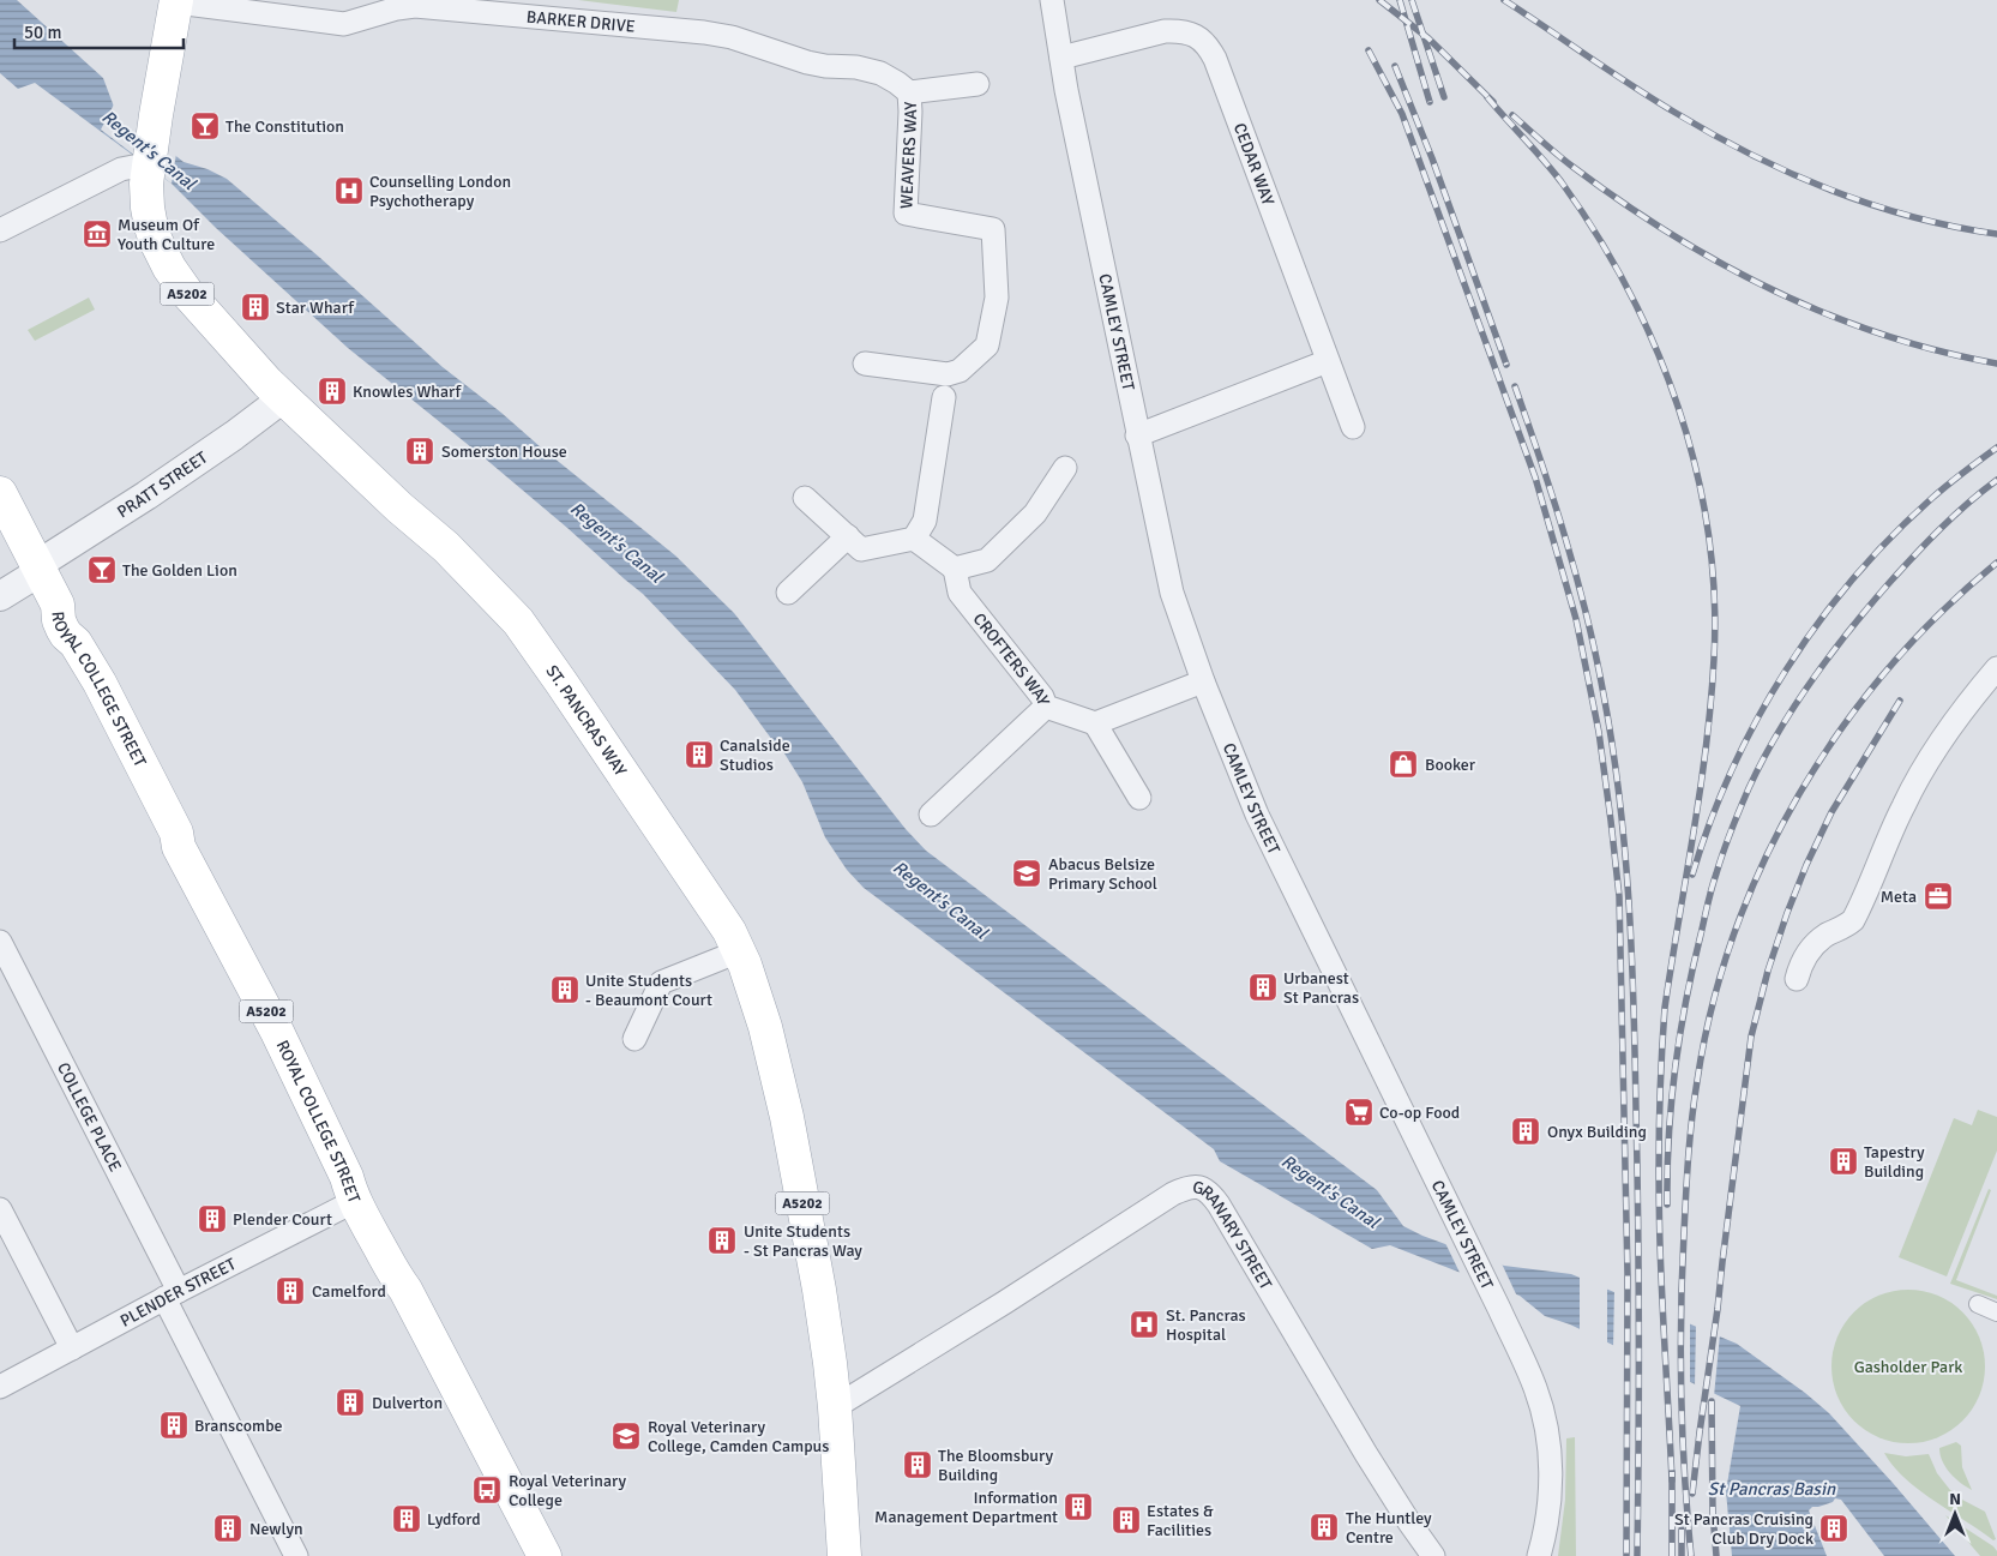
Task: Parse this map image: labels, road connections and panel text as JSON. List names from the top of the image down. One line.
{"streets":{"main road":["A5202","ROYAL COLLEGE STREET","ST. PANCRAS WAY"],"street":["BARKER DRIVE","WEAVERS WAY","CEDAR WAY","CAMLEY STREET","PRATT STREET","CROFTERS WAY","COLLEGE PLACE","GRANARY STREET","PLENDER STREET"]},"crossings":[["BARKER DRIVE","WEAVERS WAY"],["BARKER DRIVE","ST. PANCRAS WAY"],["CEDAR WAY","CAMLEY STREET"],["PRATT STREET","ROYAL COLLEGE STREET"],["PRATT STREET","ST. PANCRAS WAY"],["ROYAL COLLEGE STREET","PLENDER STREET"],["ST. PANCRAS WAY","GRANARY STREET"],["COLLEGE PLACE","PLENDER STREET"]],"water":["Regent's Canal","St Pancras Basin"],"parks":["Gasholder Park"],"places":{"bar":["The Constitution","The Golden Lion"],"hospital":["Counselling London Psychotherapy","St. Pancras Hospital"],"museum":["Museum Of Youth Culture"],"building":["Star Wharf","Knowles Wharf","Somerston House","Canalside Studios","Urbanest St Pancras","Unite Students - Beaumont Court","Onyx Building","Tapestry Building","Plender Court","Unite Students - St Pancras Way","Camelford","Dulverton","Branscombe","The Bloomsbury Building","Information Management Department","Lydford","Estates & Facilities","The Huntley Centre","Newlyn","St Pancras Cruising Club Dry Dock"],"shop":["Booker"],"school or university":["Abacus Belsize Primary School","Royal Veterinary College, Camden Campus"],"office":["Meta"],"supermarket":["Co-op Food"],"bus stop":["Royal Veterinary College"]},"scale_bar":"50 m","north":"top"}
